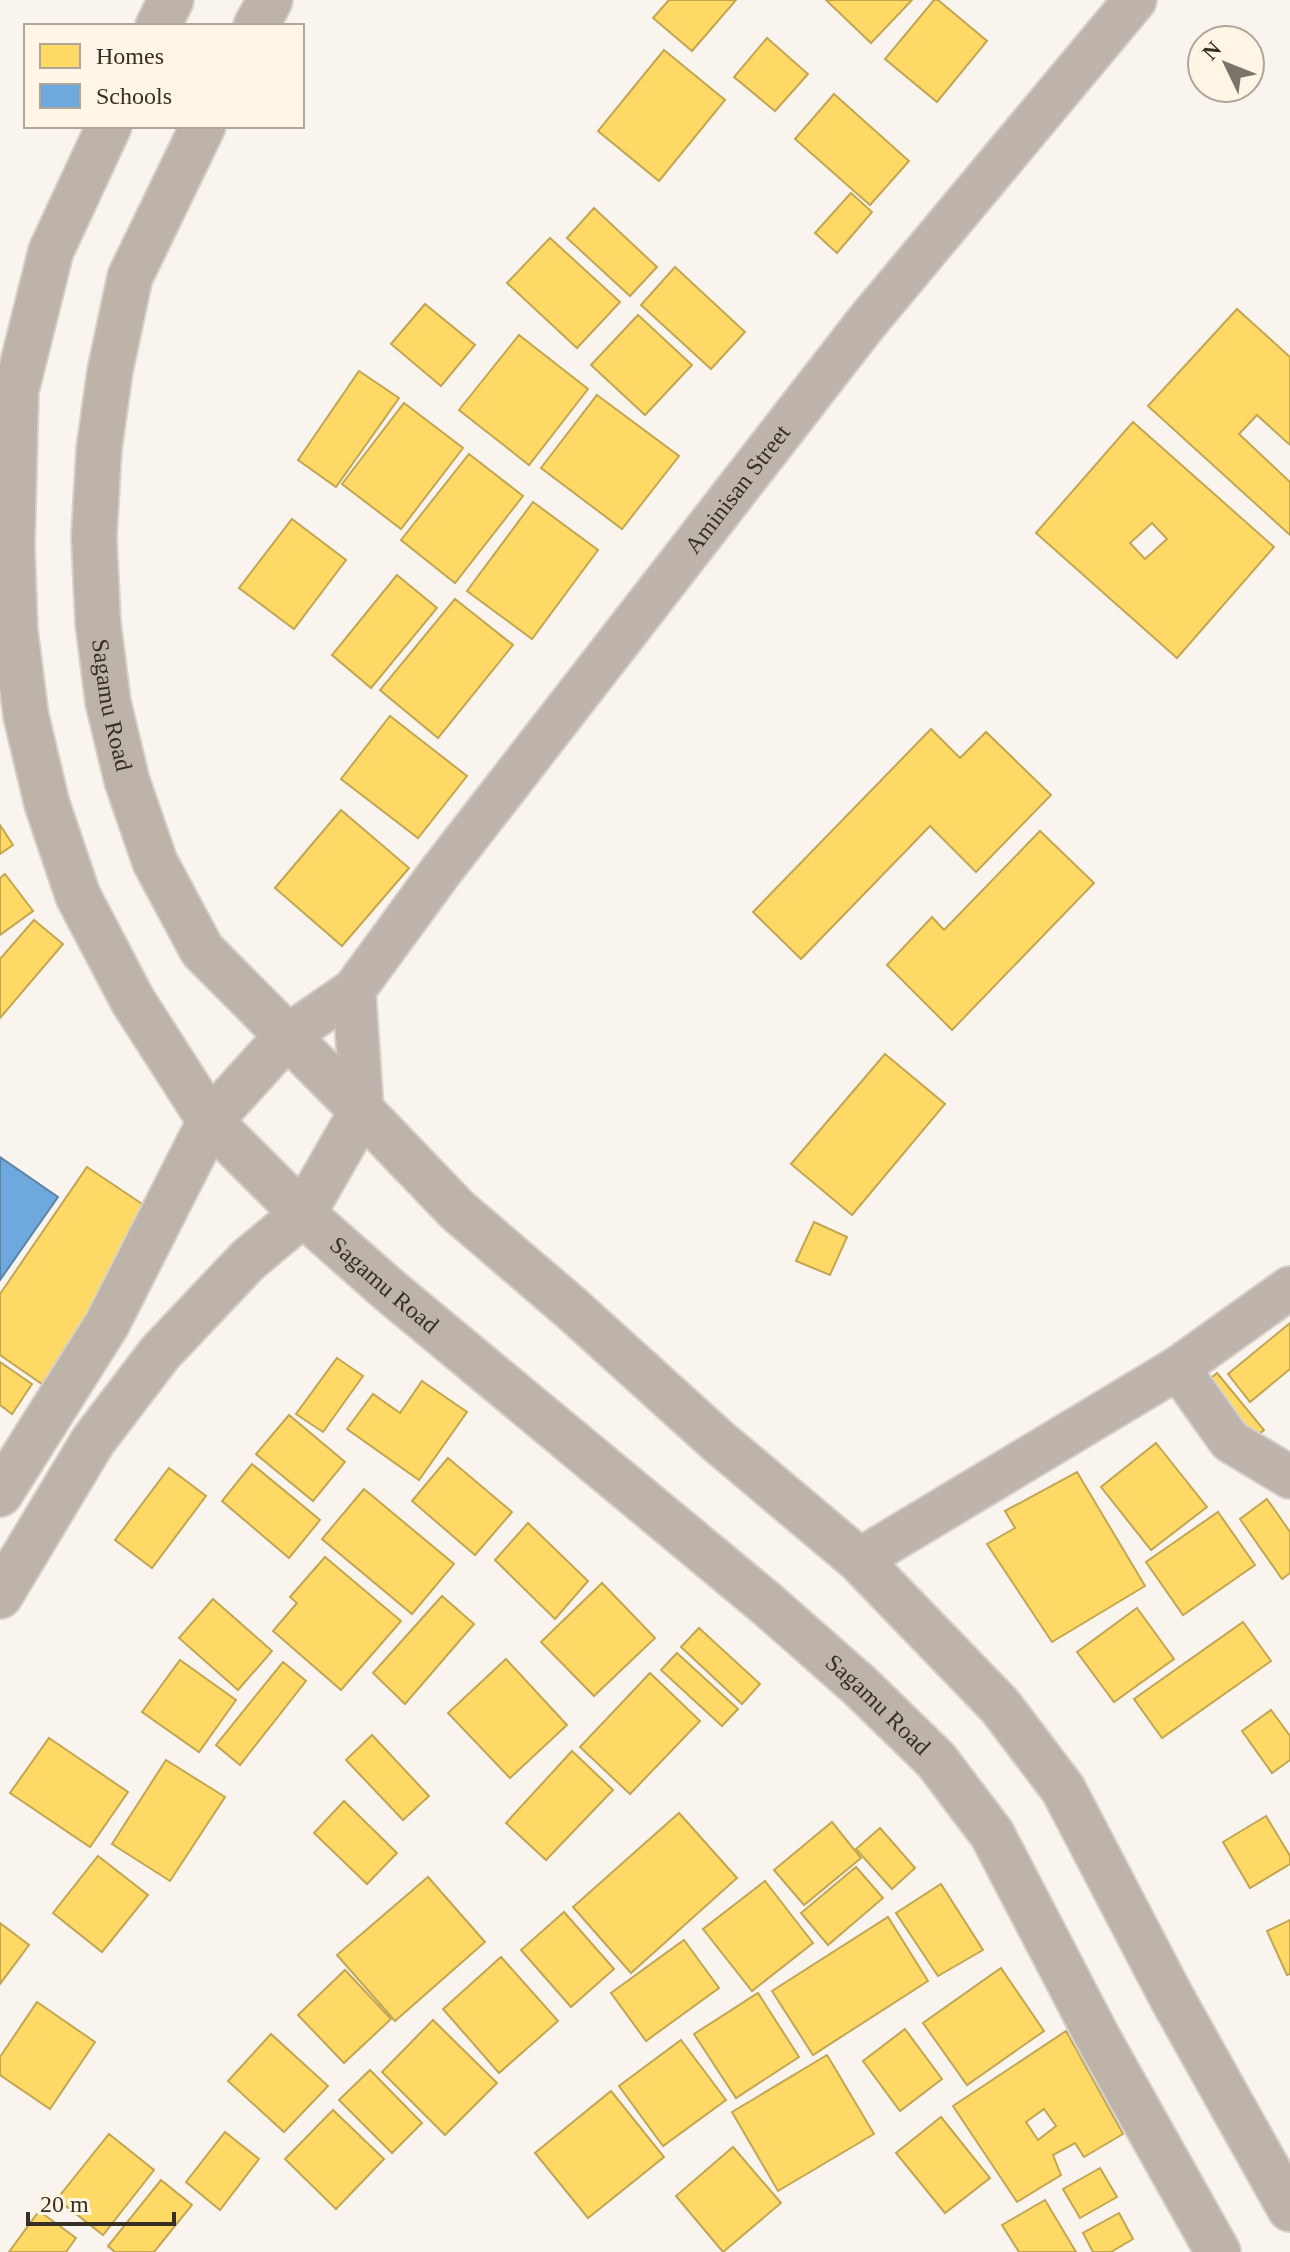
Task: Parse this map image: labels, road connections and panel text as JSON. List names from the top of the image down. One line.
{"streets":{"highway":["Sagamu Road"],"street":["Aminisan Street"]},"crossings":[["Aminisan Street","Sagamu Road"]],"legend":["Homes","Schools"],"scale_bar":"20 m","north":"top left"}
